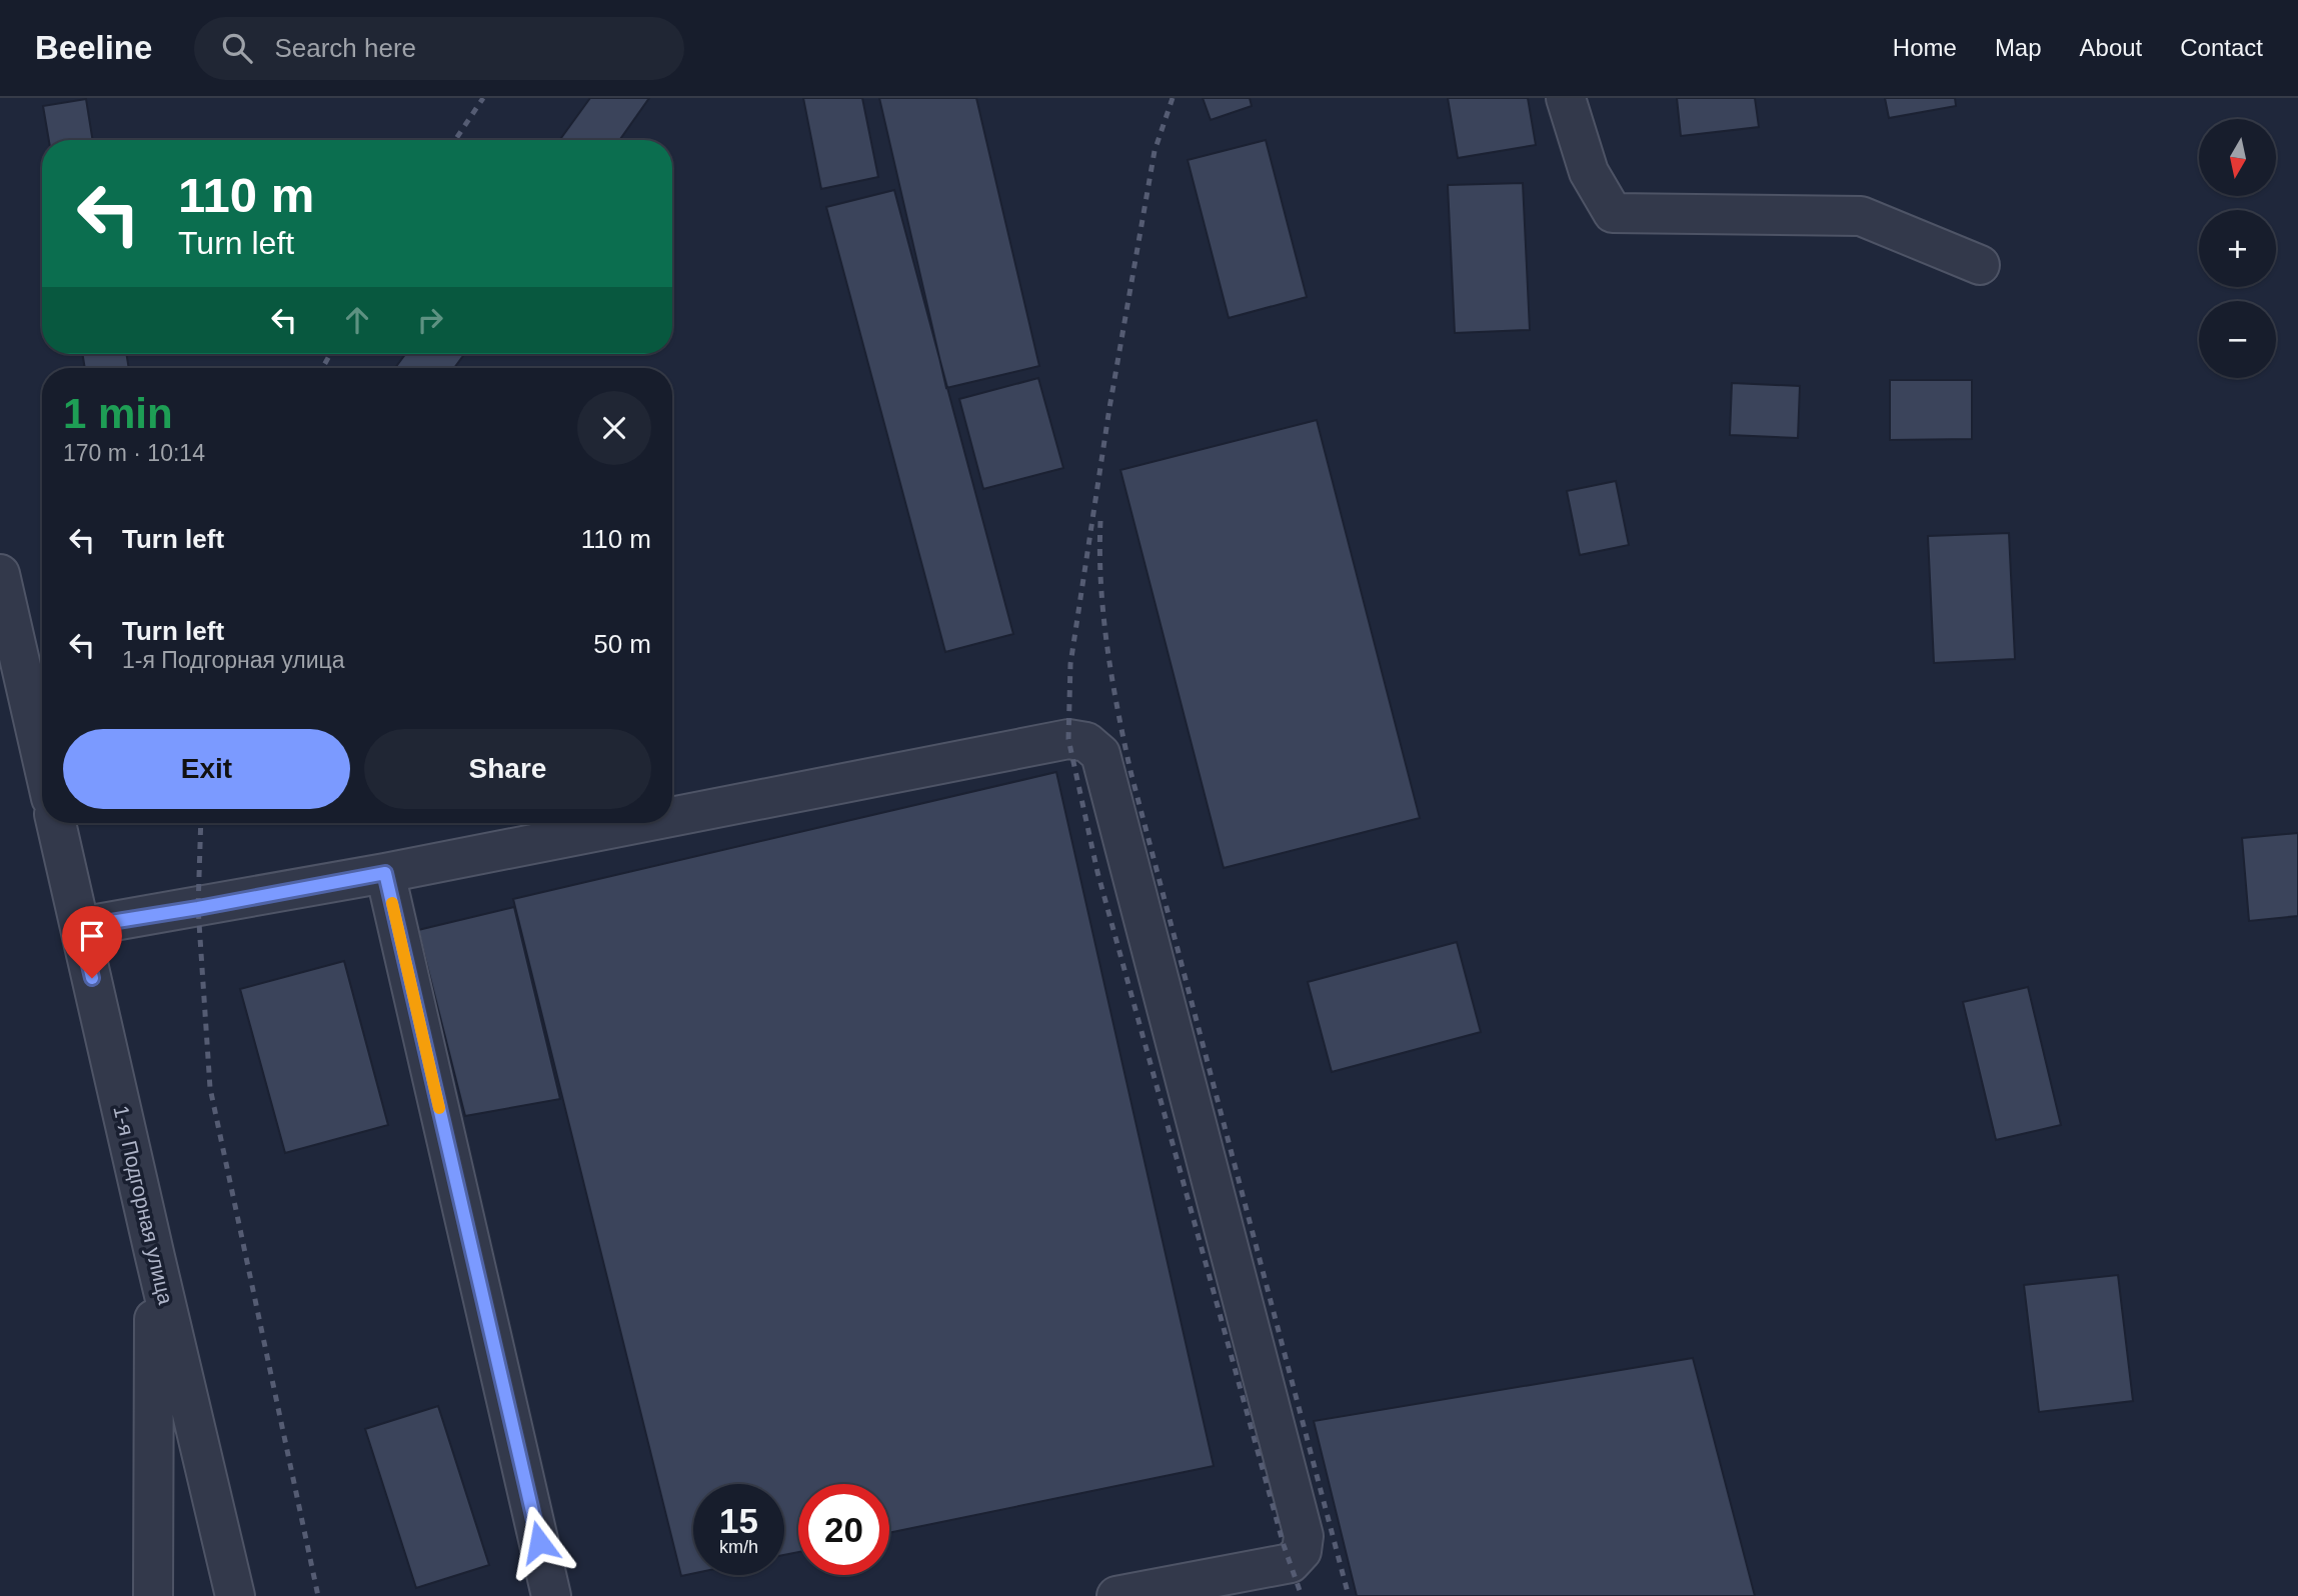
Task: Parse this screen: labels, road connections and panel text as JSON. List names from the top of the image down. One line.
{"streets":{"street":["1-я Подгорная улица"]},"north":"bottom","page":{"header":"Beeline","search":"Search here","nav":["Home","Map","About","Contact"],"map_buttons":["+","−"],"turn":["110 m","Turn left"],"heading":["1 min","170 m · 10:14"],"list":[{"name":"Turn left","value":"110 m"},{"name":"Turn left","note":"1-я Подгорная улица","value":"50 m"}],"buttons":["Exit","Share"],"speed":"15 km/h","limit":"20"}}
